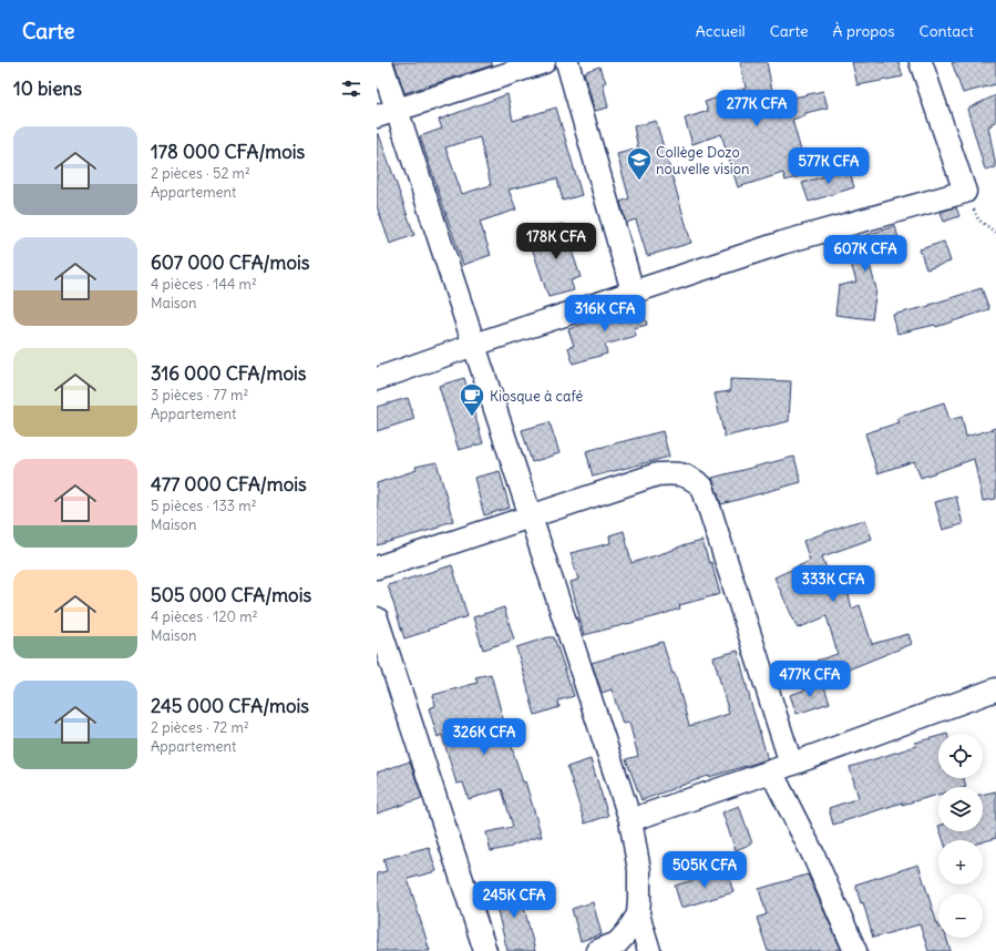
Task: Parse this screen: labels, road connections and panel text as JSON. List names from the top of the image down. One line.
{"places":{"school or university":["Collège Dozo nouvelle vision"],"cafe":["Kiosque à café"]},"page":{"header":"Carte","nav":["Accueil","Carte","À propos","Contact"],"heading":"10 biens","price":["277K CFA","577K CFA","178K CFA","607K CFA","316K CFA","333K CFA","477K CFA","326K CFA","505K CFA","245K CFA"],"list":[{"name":"178 000 CFA/mois","note":"2 pièces · 52 m² · Appartement"},{"name":"607 000 CFA/mois","note":"4 pièces · 144 m² · Maison"},{"name":"316 000 CFA/mois","note":"3 pièces · 77 m² · Appartement"},{"name":"477 000 CFA/mois","note":"5 pièces · 133 m² · Maison"},{"name":"505 000 CFA/mois","note":"4 pièces · 120 m² · Maison"},{"name":"245 000 CFA/mois","note":"2 pièces · 72 m² · Appartement"}],"map_buttons":["+","−"]}}
